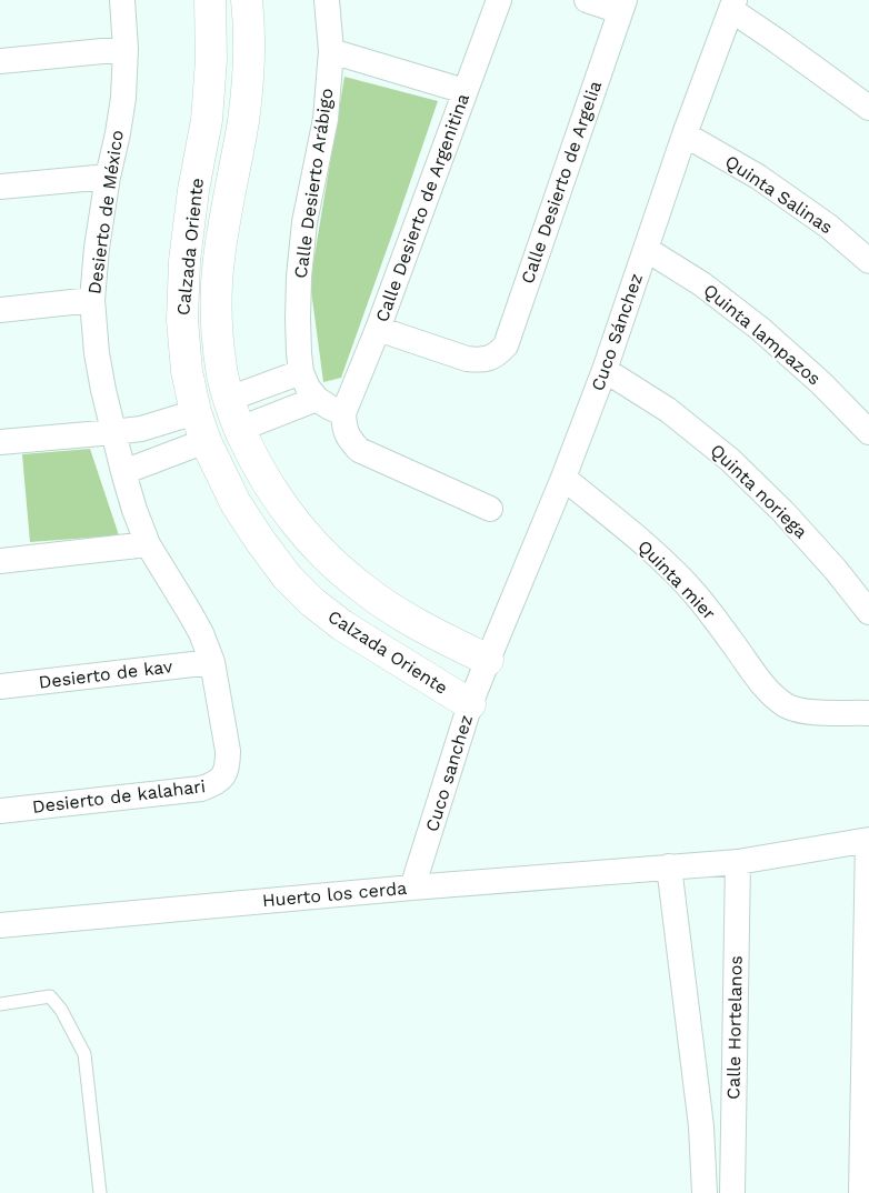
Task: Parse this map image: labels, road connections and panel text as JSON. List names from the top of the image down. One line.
{"streets":{"street":["Calle Desierto de Argelia","Calle Desierto Arábigo","Quinta Salinas","Calle Desierto de Argenitina","Desierto de México","Calzada Oriente","Cuco Sánchez","Quinta lampazos","Quinta noriega","Quinta mier","Desierto de kav","Cuco sanchez","Desierto de kalahari","Huerto los cerda","Calle Hortelanos"]},"crossings":[["Calle Desierto de Argelia","Calle Desierto de Argenitina"],["Calle Desierto Arábigo","Calle Desierto de Argenitina"],["Quinta Salinas","Cuco Sánchez"],["Desierto de México","Desierto de kav"],["Desierto de México","Desierto de kalahari"],["Calzada Oriente","Cuco Sánchez"],["Calzada Oriente","Cuco sanchez"],["Cuco Sánchez","Quinta lampazos"],["Cuco Sánchez","Quinta noriega"],["Cuco Sánchez","Quinta mier"],["Cuco Sánchez","Cuco sanchez"],["Cuco sanchez","Huerto los cerda"],["Huerto los cerda","Calle Hortelanos"]]}
